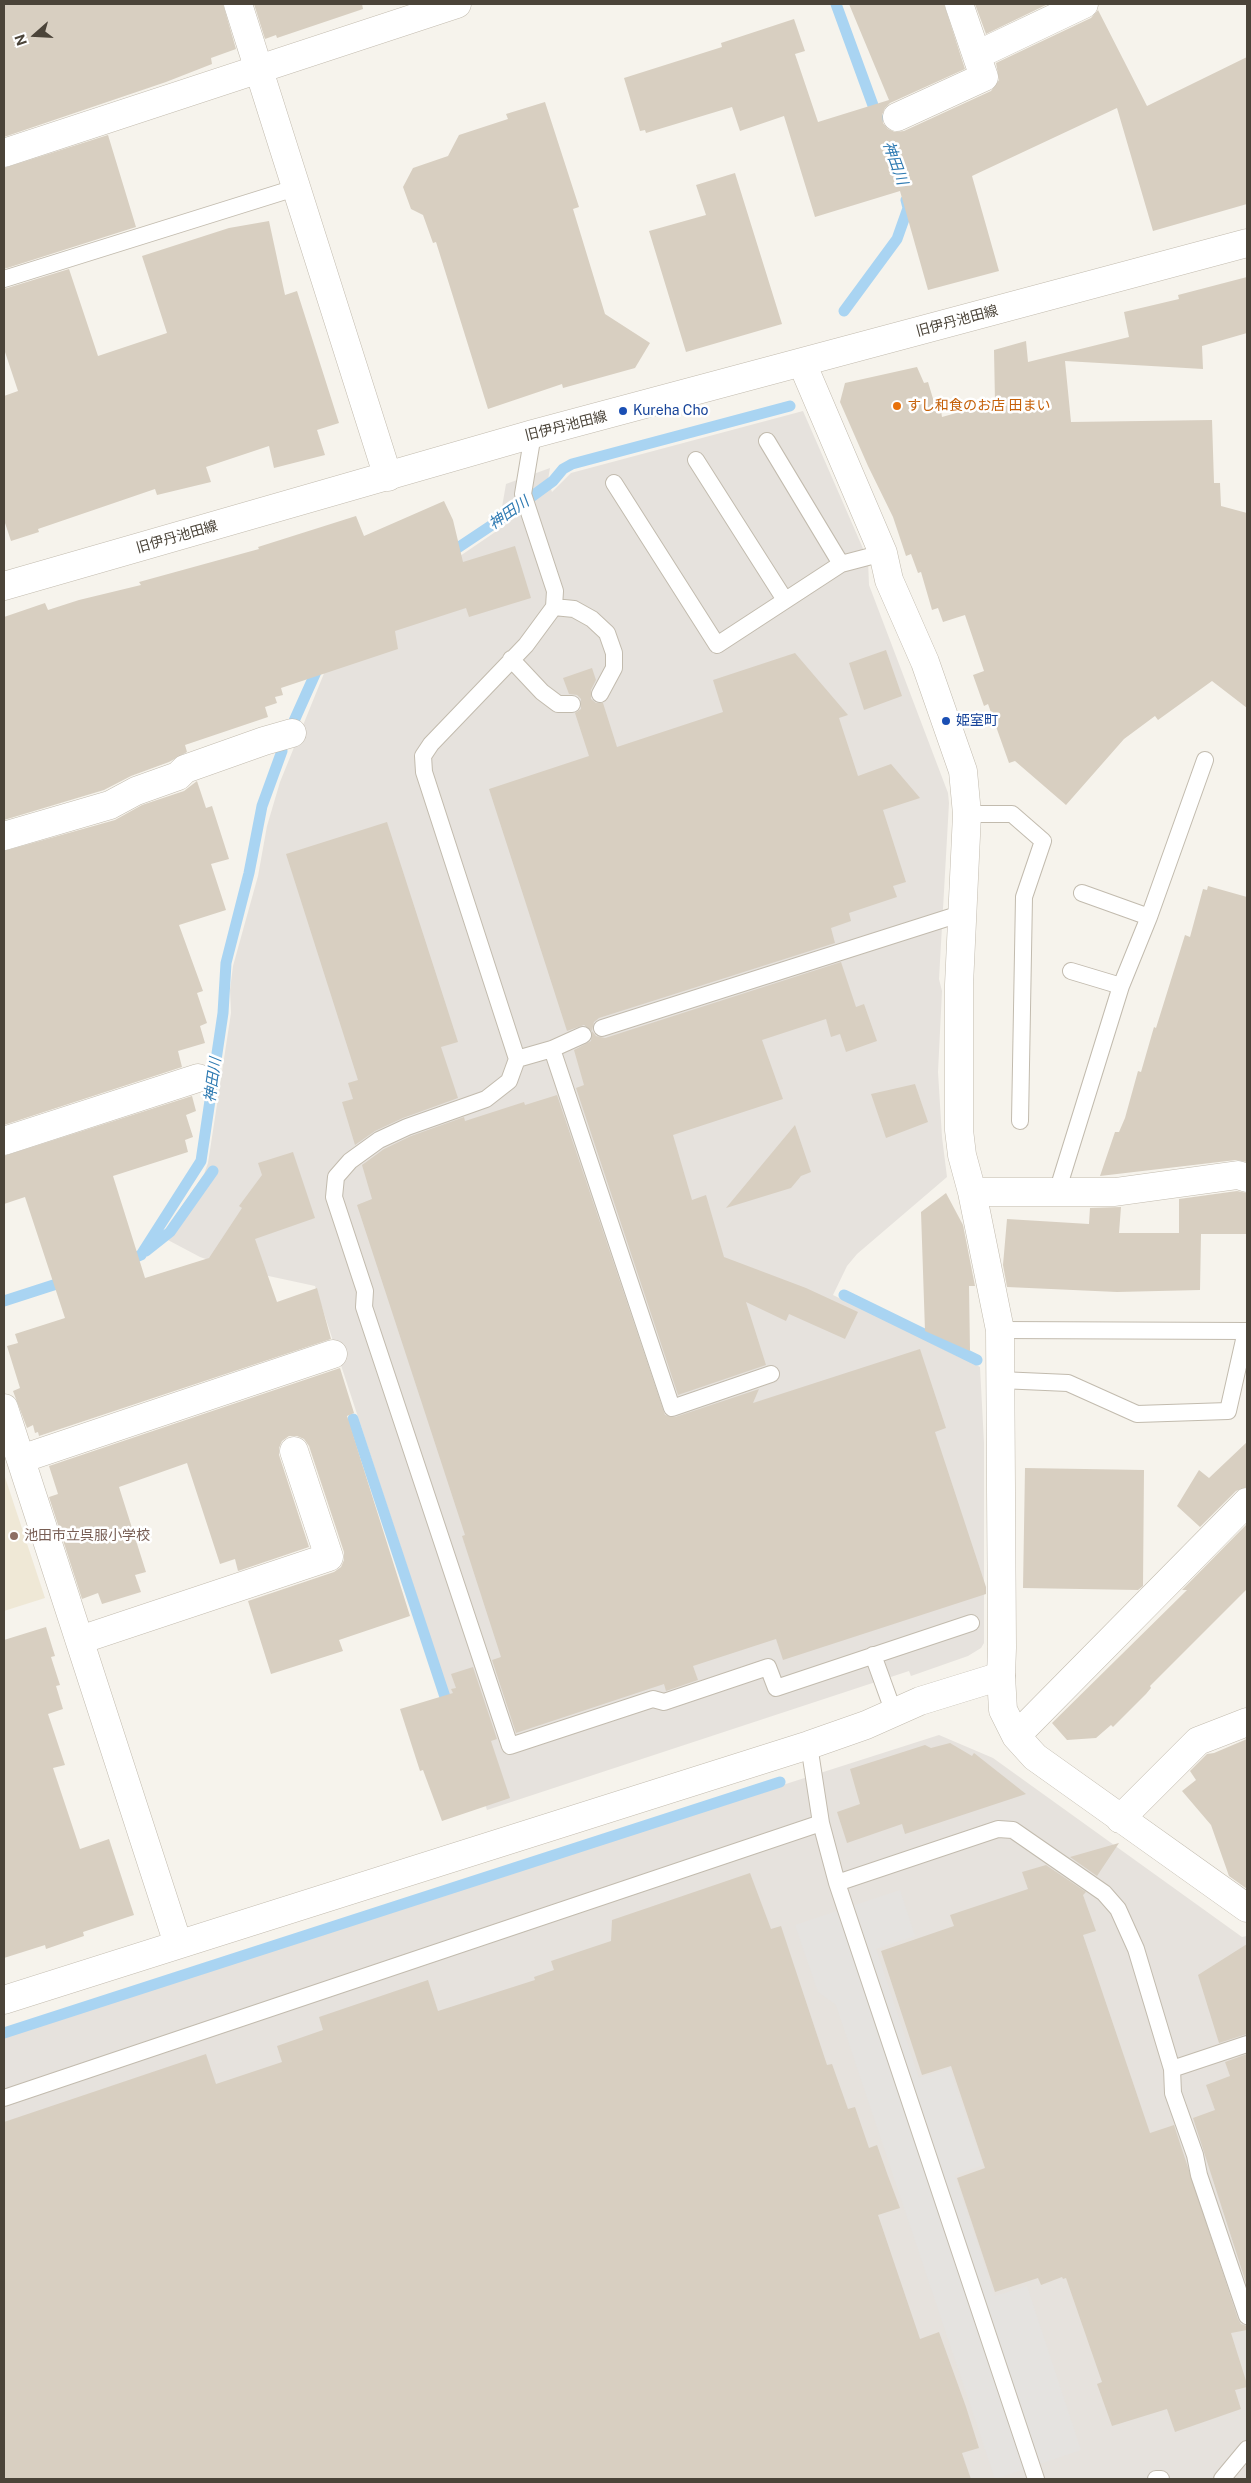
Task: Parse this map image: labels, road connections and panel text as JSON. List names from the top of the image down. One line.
{"streets":{"street":["旧伊丹池田線"]},"water":["神田川"],"places":["すし和食のお店 田まい","Kureha Cho","姫室町","池田市立呉服小学校"],"north":"left"}
